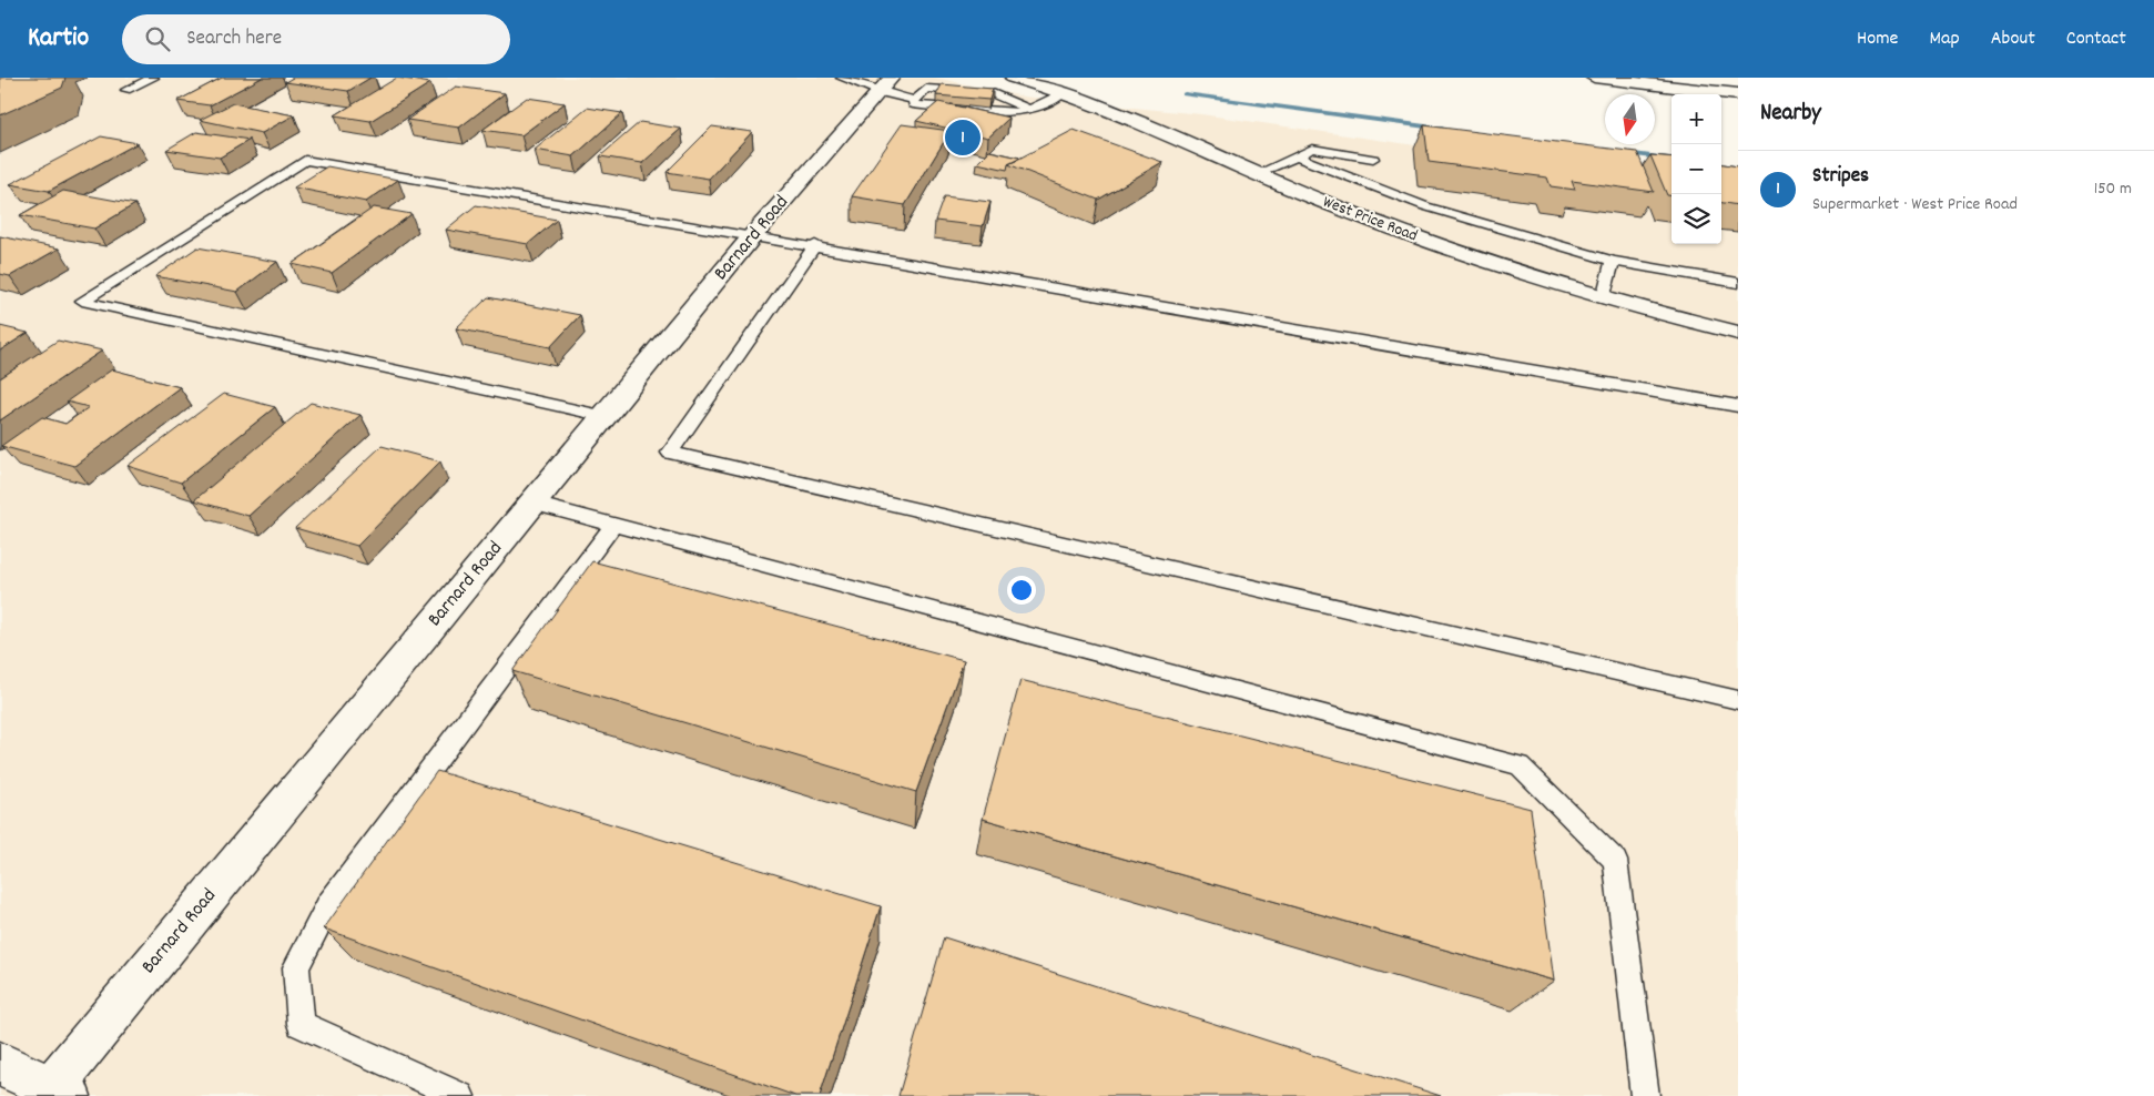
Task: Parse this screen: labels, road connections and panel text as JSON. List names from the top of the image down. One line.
{"streets":{"street":["West Price Road","Barnard Road"]},"north":"bottom","page":{"header":"Kartio","search":"Search here","nav":["Home","Map","About","Contact"],"heading":"Nearby","map_buttons":["+","−"],"pins":"1","list":[{"mark":"1","name":"Stripes","note":"Supermarket · West Price Road","value":"150 m"}]}}
